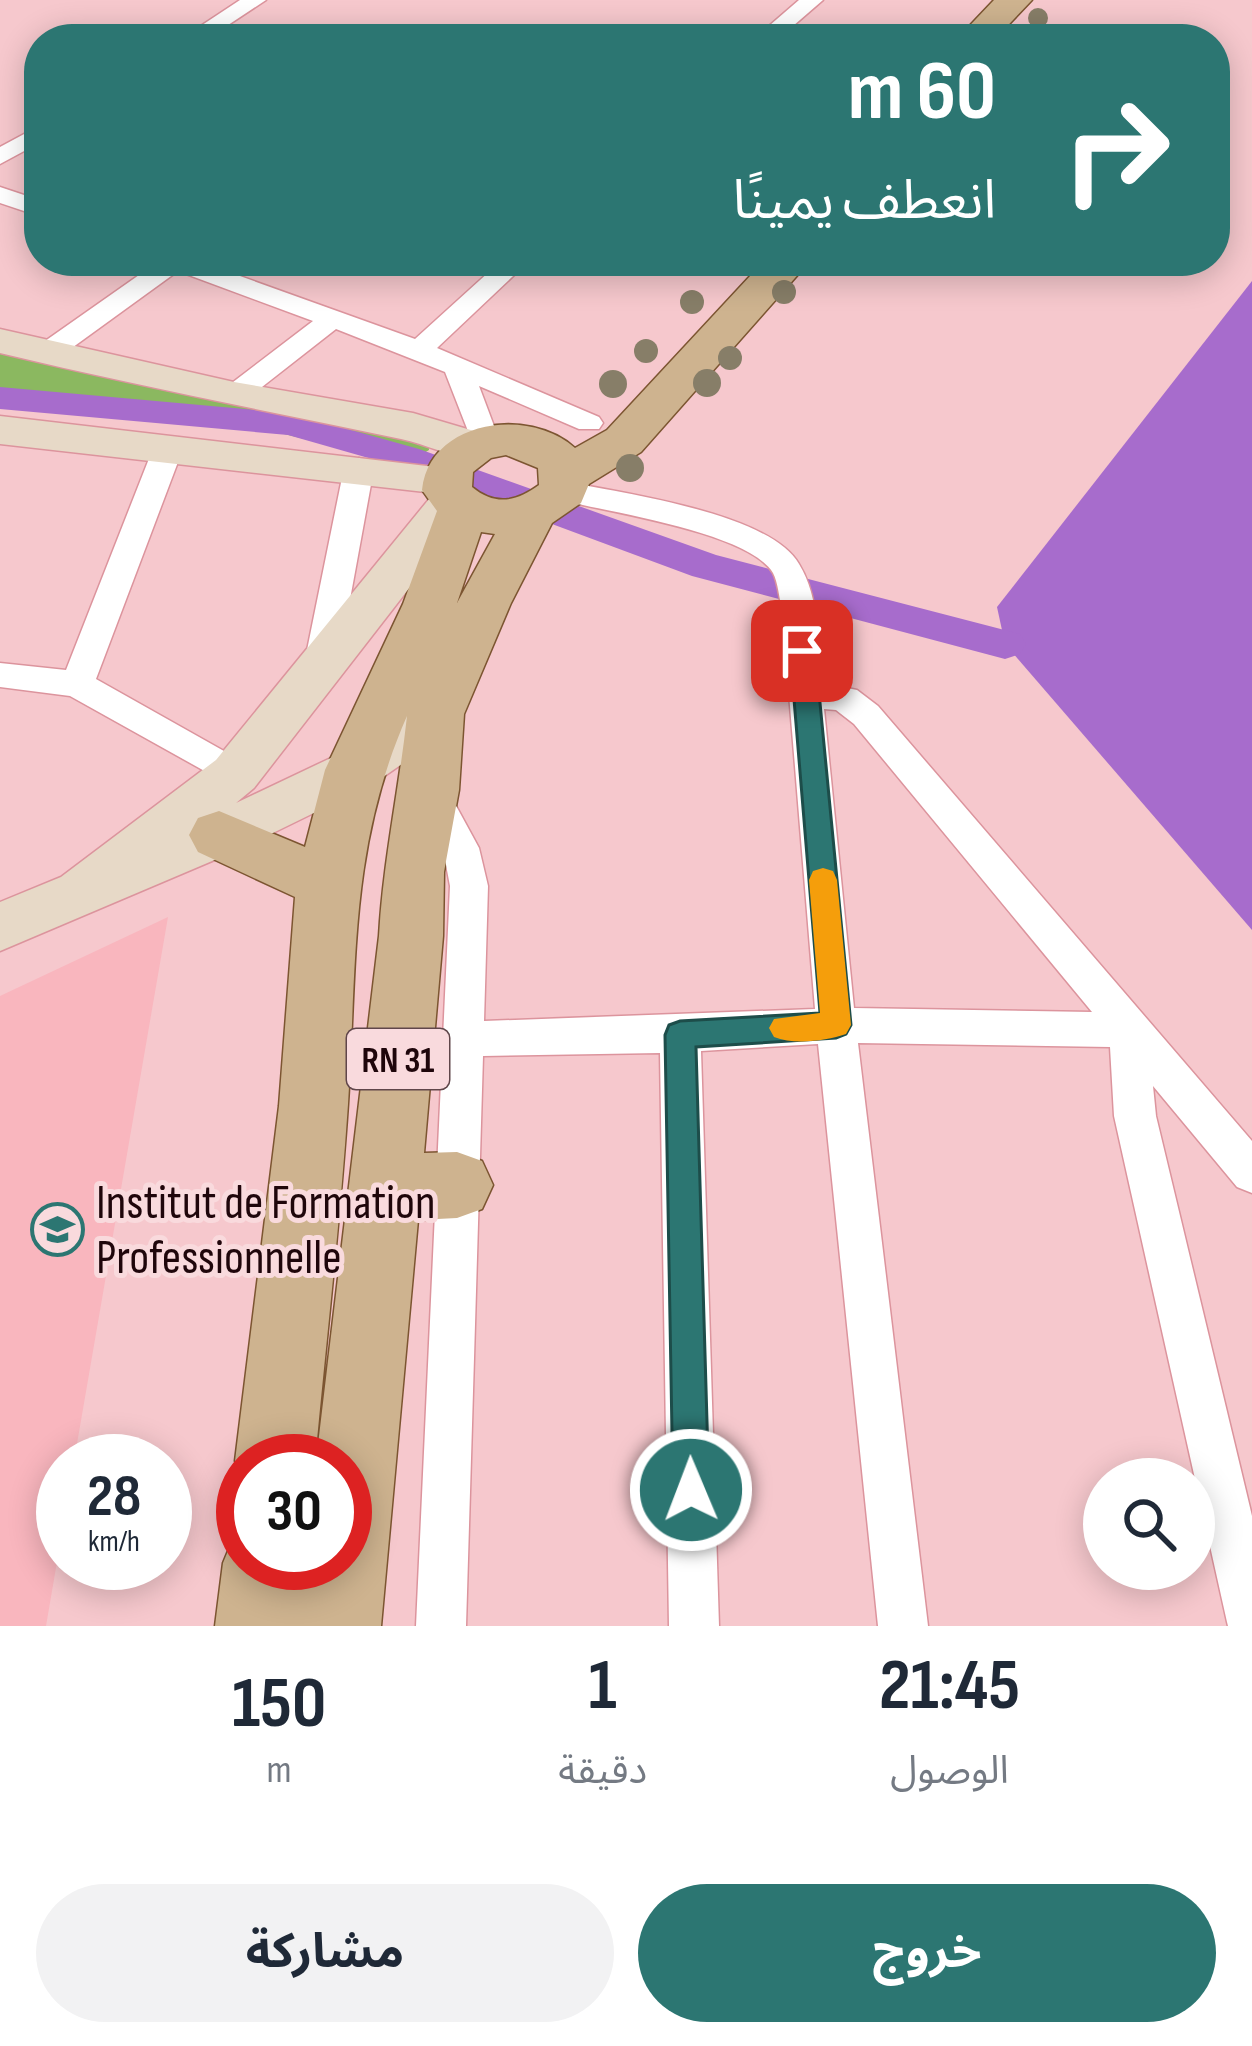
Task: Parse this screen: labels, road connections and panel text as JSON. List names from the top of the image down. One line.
{"streets":{"main road":["RN 31"]},"places":{"school or university":["Institut de Formation Professionnelle"]},"page":{"turn":["60 m","انعطف يمينًا"],"speed":"28 km/h","limit":"30","eta":["21:45","الوصول","1","دقيقة","150","m"],"buttons":["خروج","مشاركة"]}}
